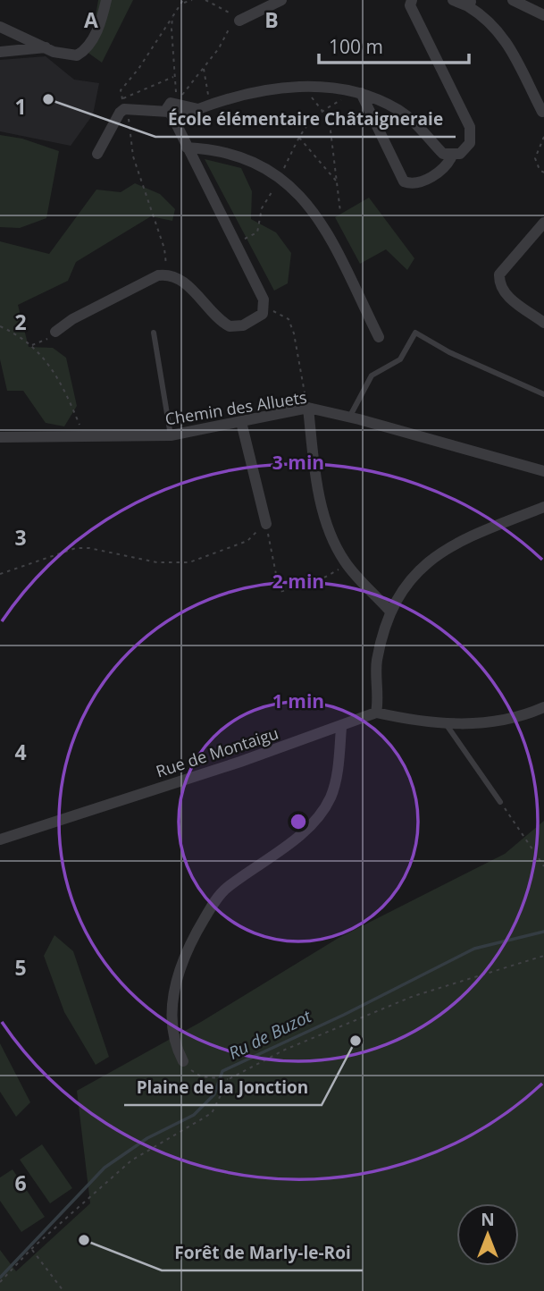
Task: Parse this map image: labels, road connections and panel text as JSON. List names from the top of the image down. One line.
{"streets":{"street":["Chemin des Alluets","Rue de Montaigu"]},"water":["Ru de Buzot"],"places":["École élémentaire Châtaigneraie","Plaine de la Jonction","Forêt de Marly-le-Roi"],"scale_bar":"100 m","north":"top","grid":{"columns":["A","B"],"rows":["1","2","3","4","5","6"]},"rings":["3 min","2 min","1 min"]}
